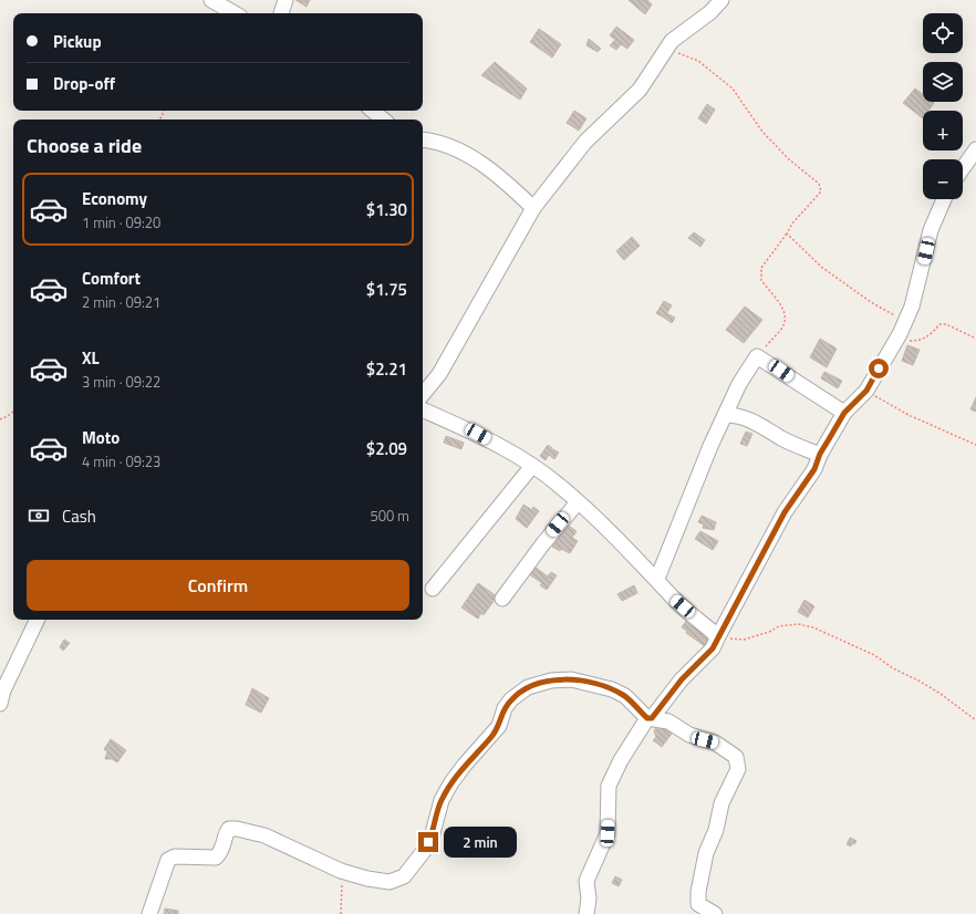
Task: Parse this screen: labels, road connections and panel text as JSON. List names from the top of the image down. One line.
{"page":{"map_buttons":["+","−"],"banner":["Pickup","Drop-off"],"heading":"Choose a ride","list":[{"name":"Economy","note":"1 min · 09:20","value":"$1.30"},{"name":"Comfort","note":"2 min · 09:21","value":"$1.75"},{"name":"XL","note":"3 min · 09:22","value":"$2.21"},{"name":"Moto","note":"4 min · 09:23","value":"$2.09"}],"pay":["Cash","500 m"],"buttons":"Confirm","bubble":"2 min"}}
